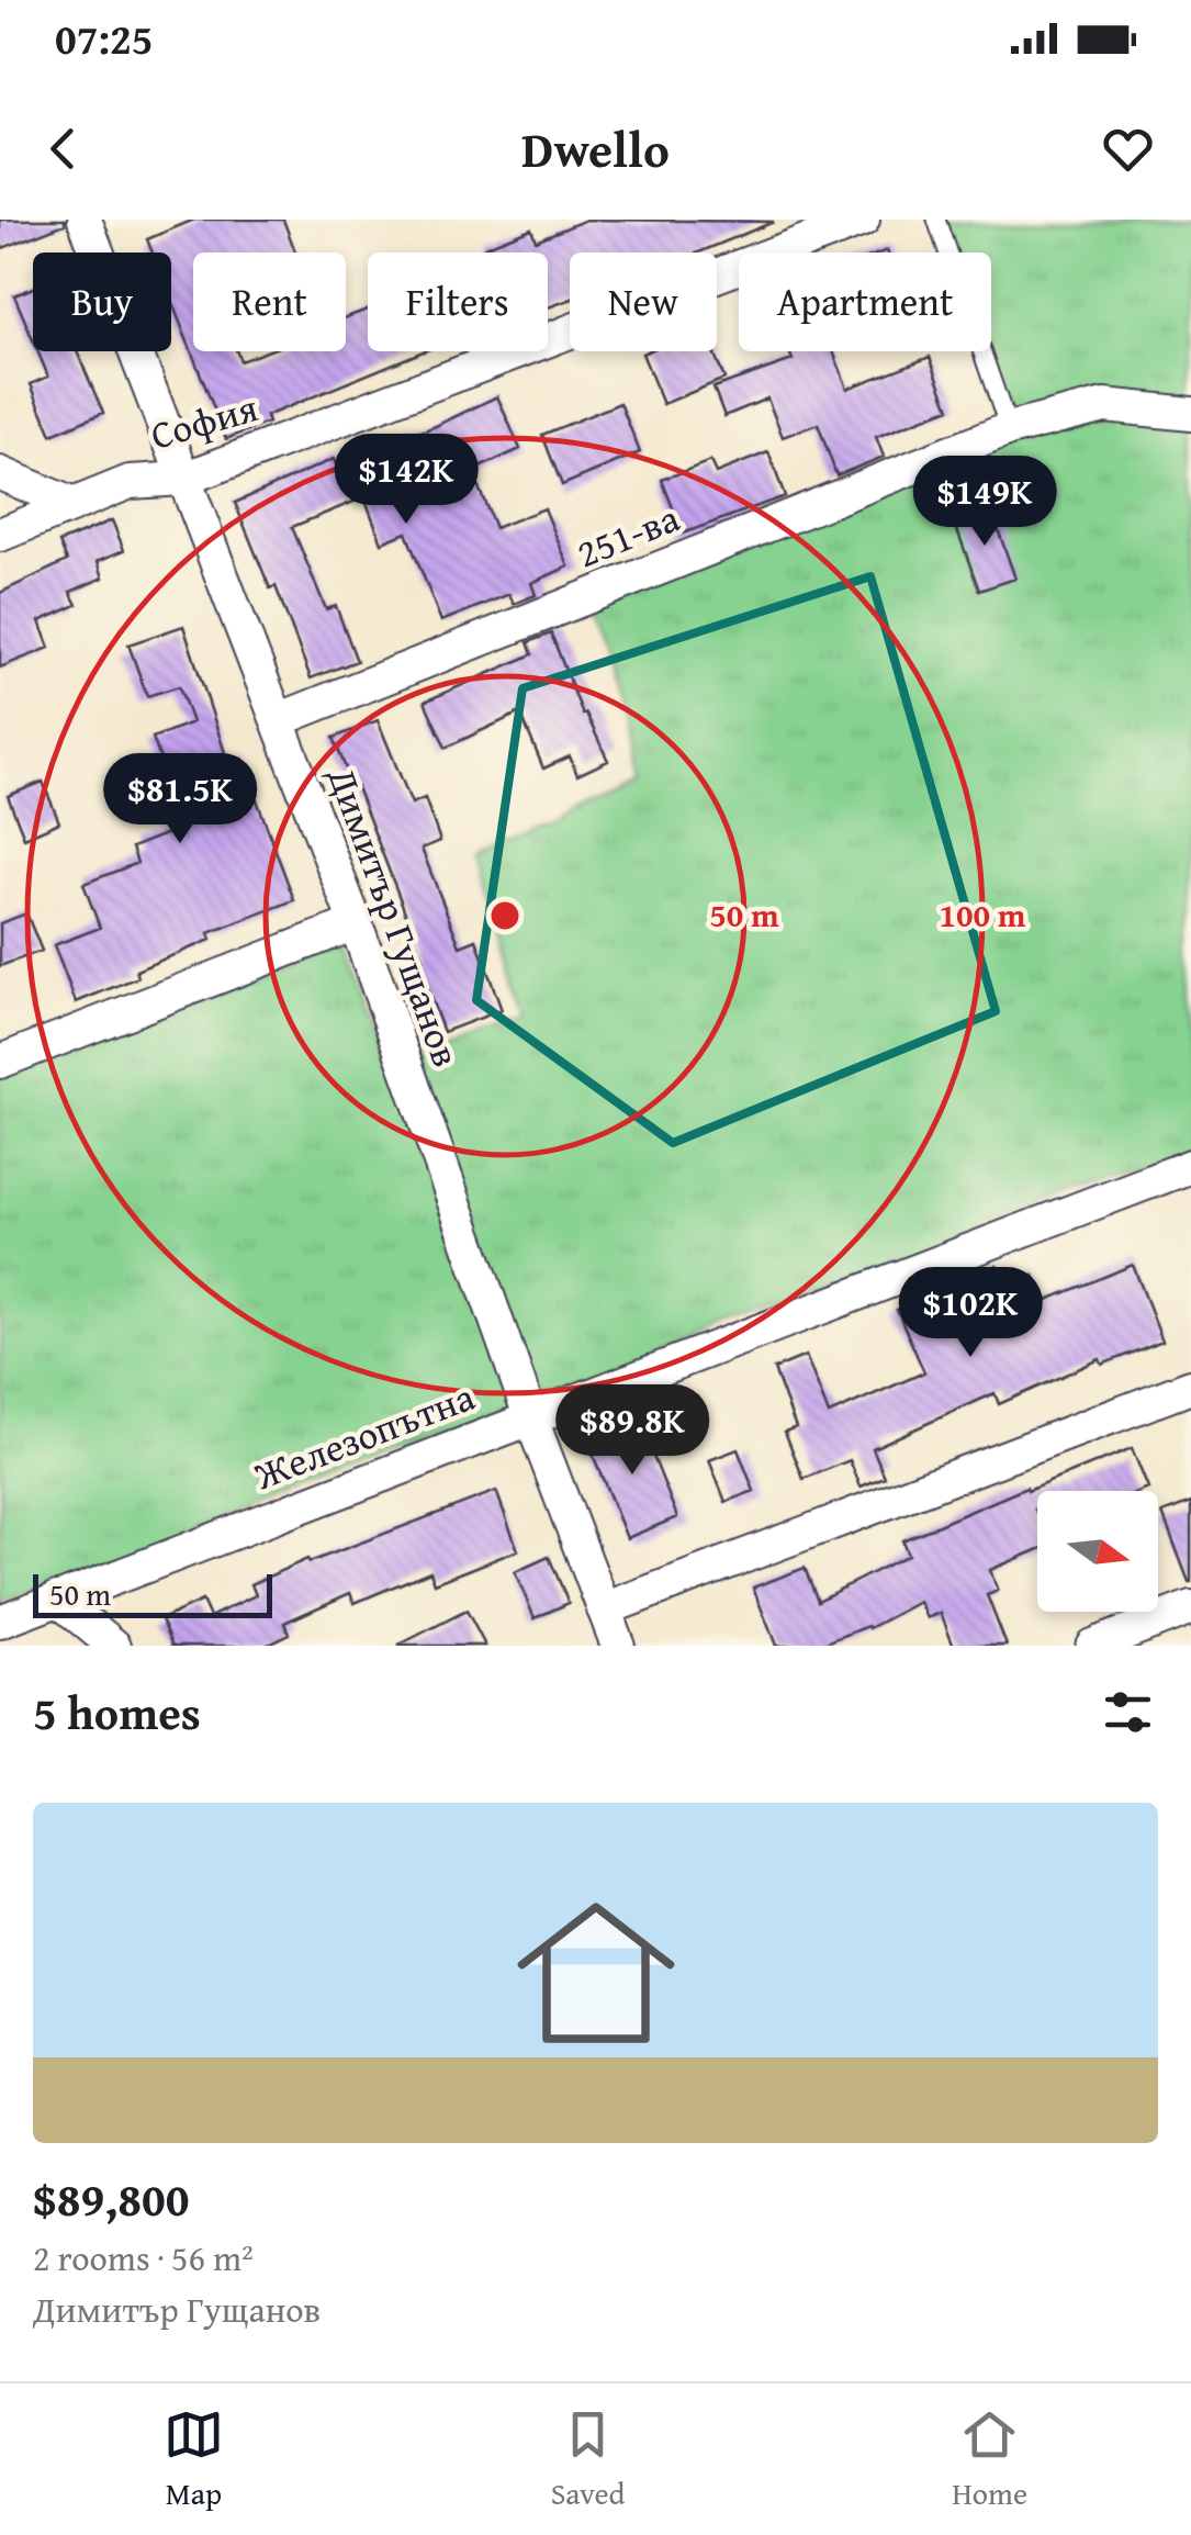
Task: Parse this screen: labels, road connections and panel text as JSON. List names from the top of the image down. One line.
{"streets":{"street":["София","251-ва","Димитър Гущанов","Железопътна"]},"crossings":[["София","Димитър Гущанов"],["251-ва","Димитър Гущанов"],["Димитър Гущанов","Железопътна"]],"scale_bar":"50 m","north":"right","page":{"status":"07:25","header":"Dwello","chip":["Buy","Rent","Filters","New","Apartment"],"price":["$142K","$149K","$81.5K","$102K","$89.8K"],"scale":"50 m","heading":"5 homes","list":[{"name":"$89,800","note":"2 rooms · 56 m² · Димитър Гущанов"}],"tabs":["Map","Saved","Home"]},"rings":["50 m","100 m"]}
